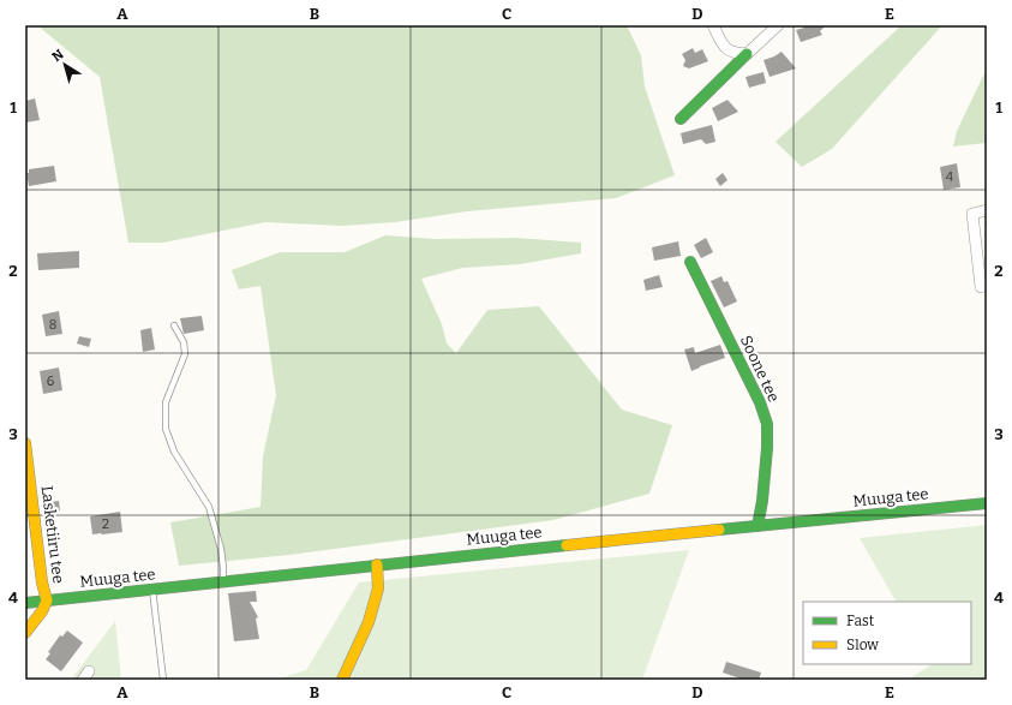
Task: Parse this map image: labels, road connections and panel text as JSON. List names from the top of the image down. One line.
{"streets":{"street":["Soone tee","Muuga tee","Lasketiiru tee"]},"crossings":[["Soone tee","Muuga tee"],["Muuga tee","Lasketiiru tee"]],"house_numbers":["4","8","6","2"],"legend":["Fast","Slow"],"north":"top left","grid":{"columns":["A","B","C","D","E"],"rows":["1","2","3","4"]}}
